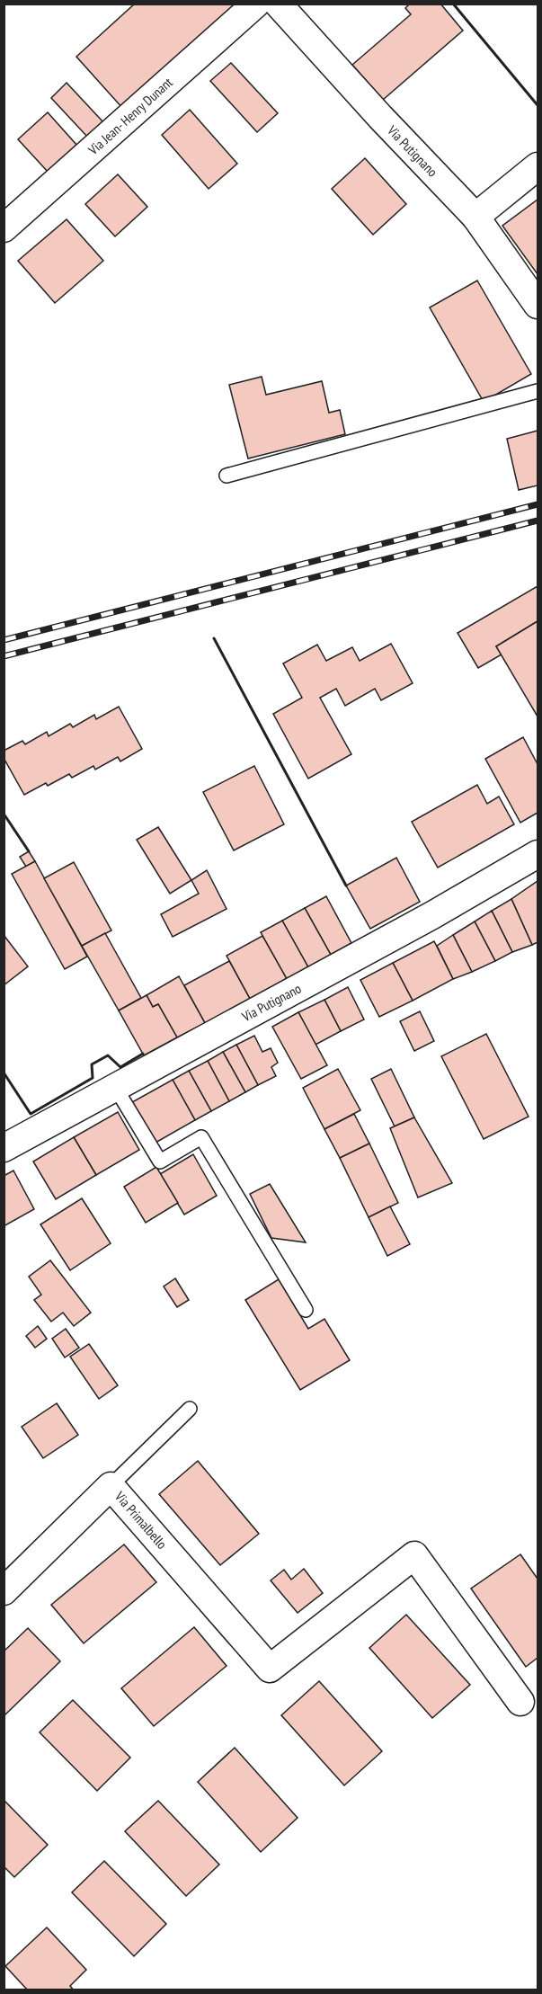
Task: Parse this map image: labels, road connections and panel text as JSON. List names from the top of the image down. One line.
{"streets":{"street":["Via Jean- Henry Dunant","Via Putignano","Via Primalbello"]}}
